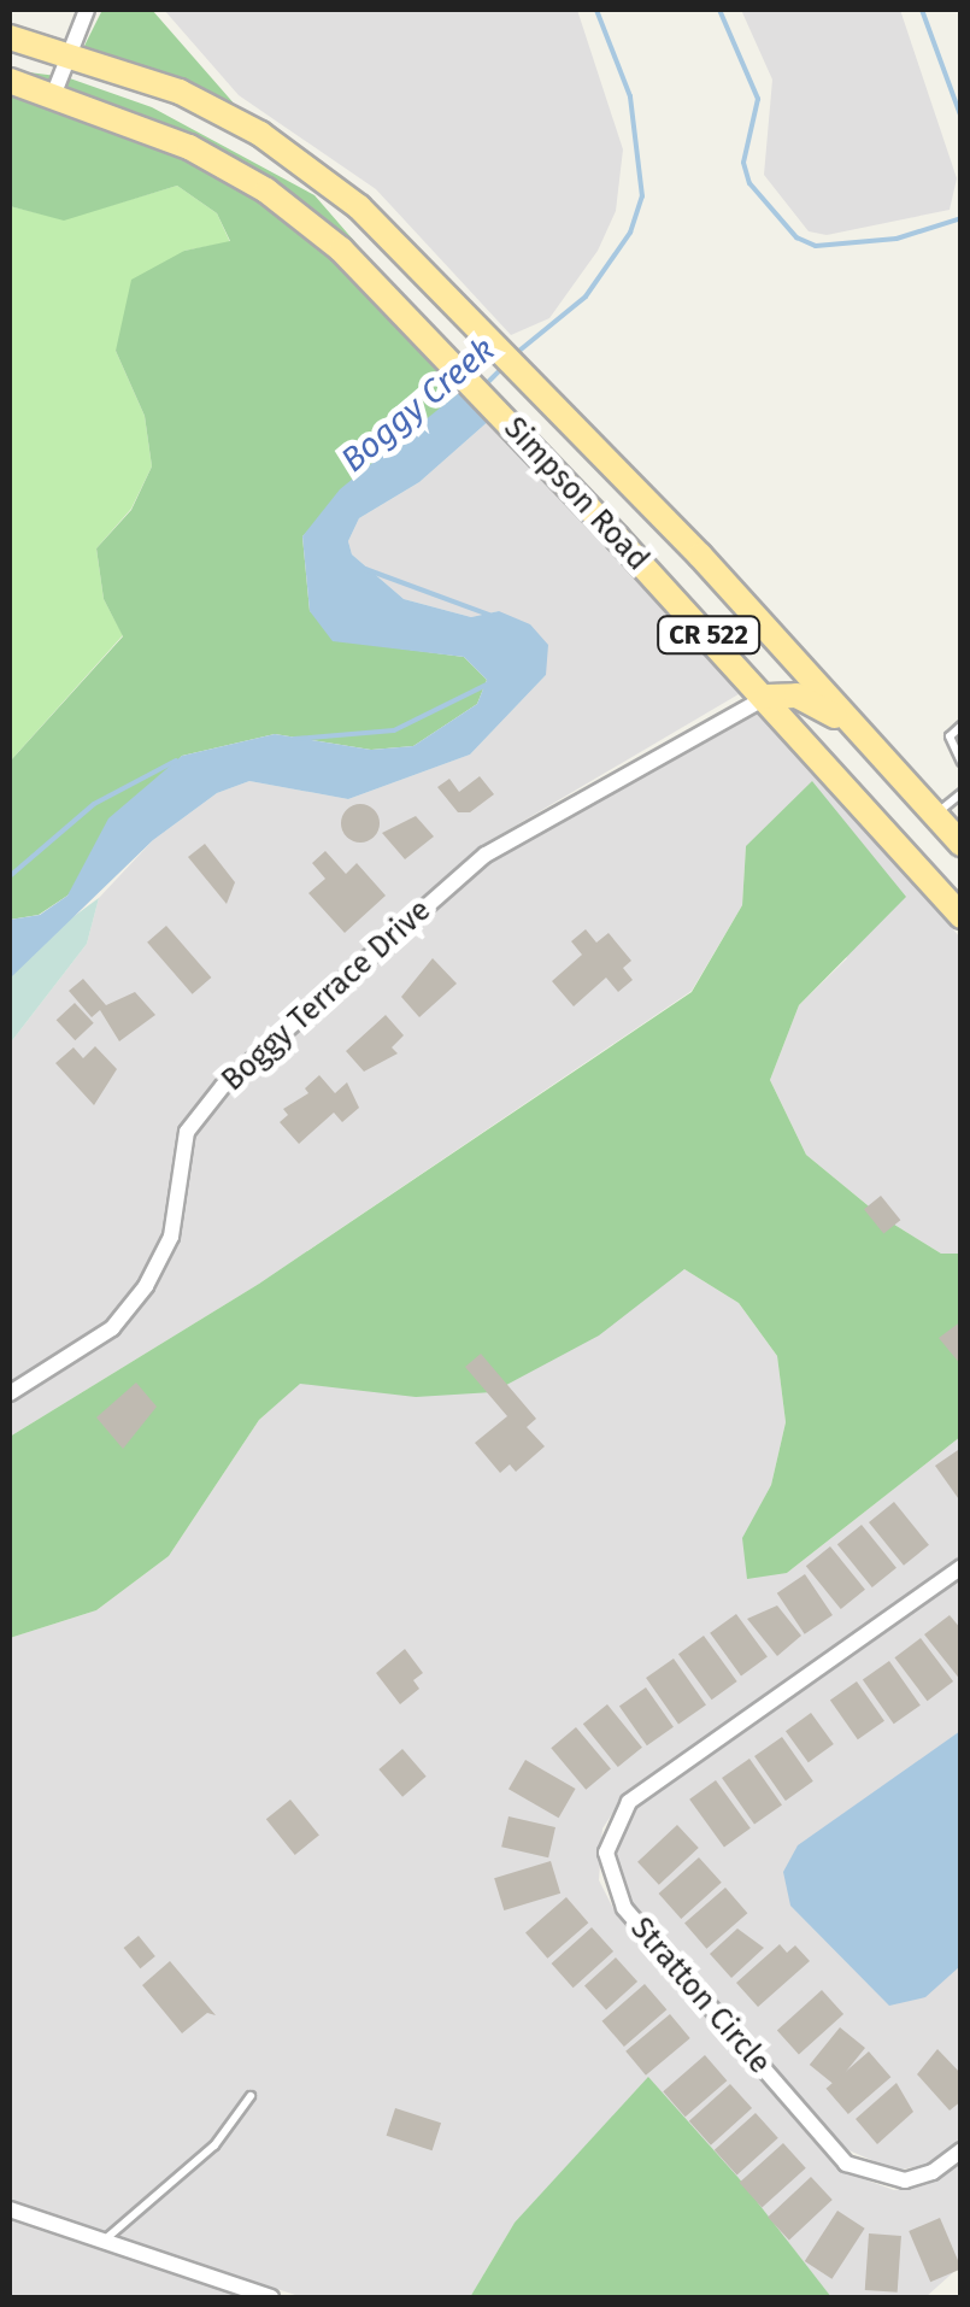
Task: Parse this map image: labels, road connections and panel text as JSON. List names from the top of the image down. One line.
{"streets":{"main road":["Simpson Road","CR 522"],"street":["Boggy Terrace Drive","Stratton Circle"]},"crossings":[["Simpson Road","Boggy Terrace Drive"]],"water":["Boggy Creek"]}
